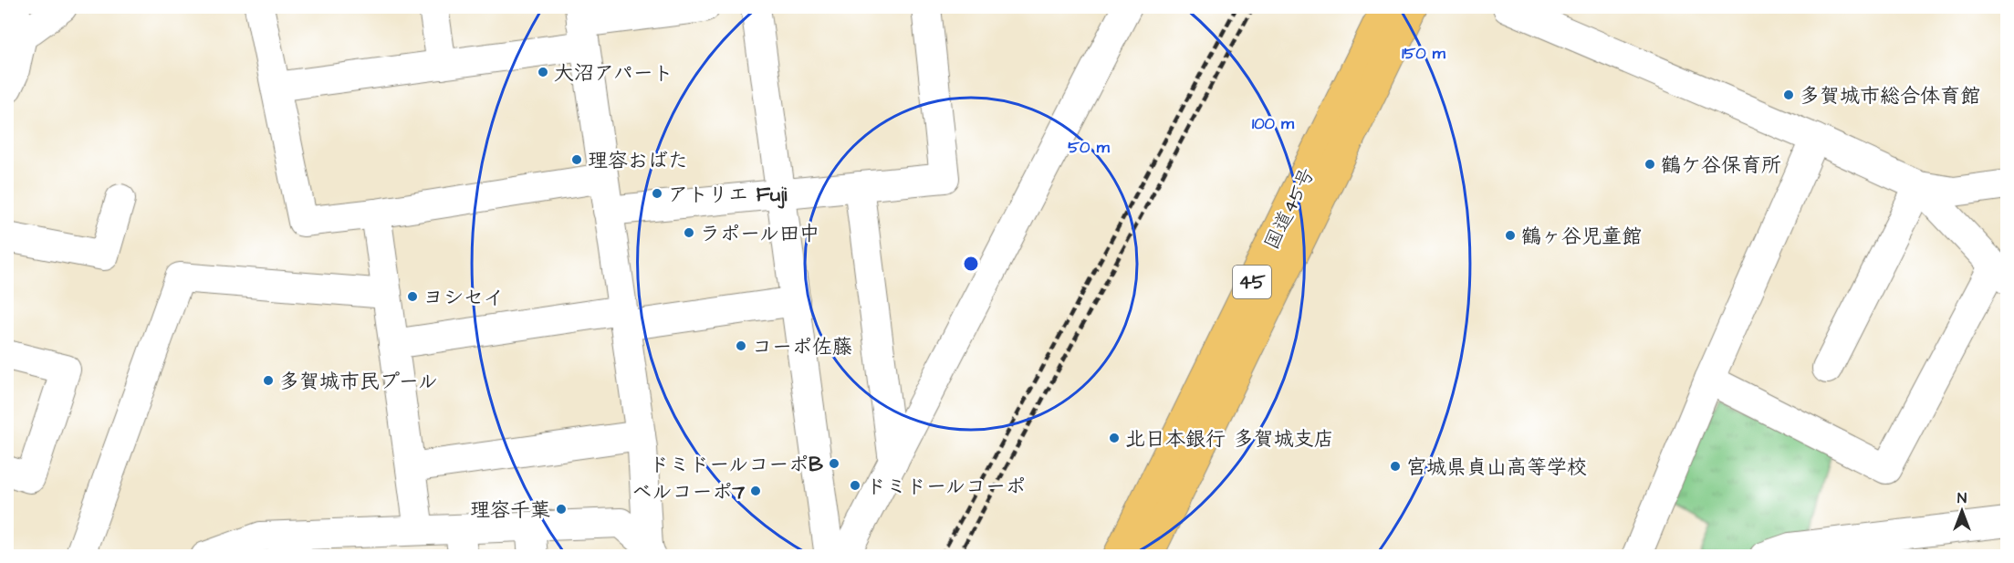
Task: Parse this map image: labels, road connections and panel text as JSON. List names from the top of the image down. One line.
{"streets":{"highway":["国道45号","45"]},"places":["大沼アパート","多賀城市総合体育館","理容おばた","鶴ケ谷保育所","アトリエ Fuji","ラポール田中","鶴ヶ谷児童館","ヨシセイ","コーポ佐藤","多賀城市民プール","北日本銀行 多賀城支店","ドミドールコーポB","宮城県貞山高等学校","ドミドールコーポ","ベルコーポ7","理容千葉"],"north":"top","rings":["150 m","100 m","50 m"]}
